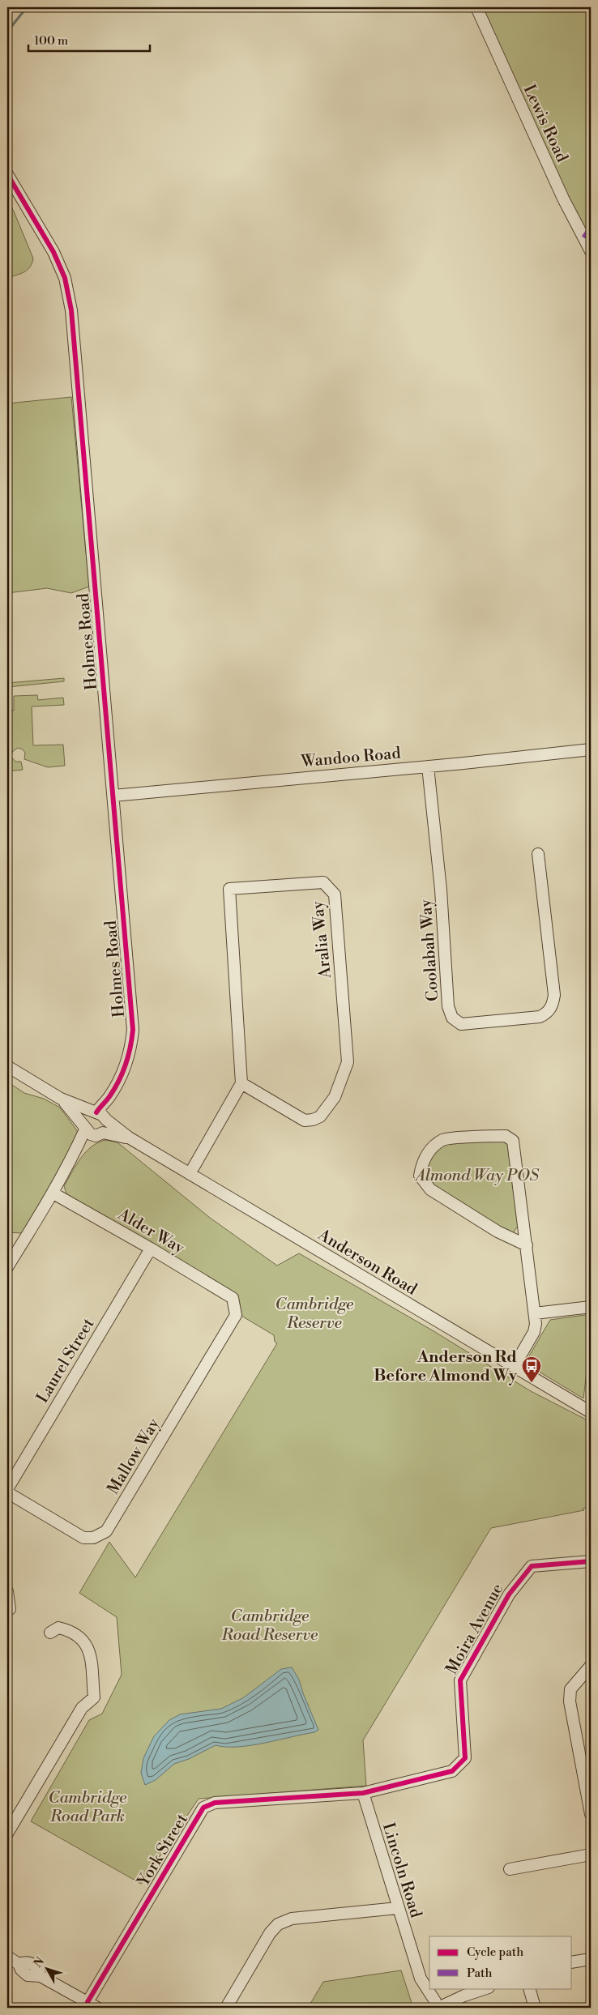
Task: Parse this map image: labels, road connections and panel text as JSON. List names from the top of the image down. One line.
{"streets":{"street":["Lewis Road","Holmes Road","Wandoo Road","Aralia Way","Coolabah Way","Alder Way","Anderson Road","Laurel Street","Mallow Way","Moira Avenue","York Street","Lincoln Road"]},"crossings":[["Holmes Road","Wandoo Road"],["Holmes Road","Anderson Road"],["Wandoo Road","Coolabah Way"],["Alder Way","Laurel Street"],["Alder Way","Mallow Way"],["Moira Avenue","York Street"],["Moira Avenue","Lincoln Road"],["York Street","Lincoln Road"]],"parks":["Almond Way POS","Cambridge Reserve","Cambridge Road Reserve","Cambridge Road Park"],"places":{"bus stop":["Anderson Rd Before Almond Wy"]},"legend":["Cycle path","Path"],"scale_bar":"100 m","north":"top left"}
